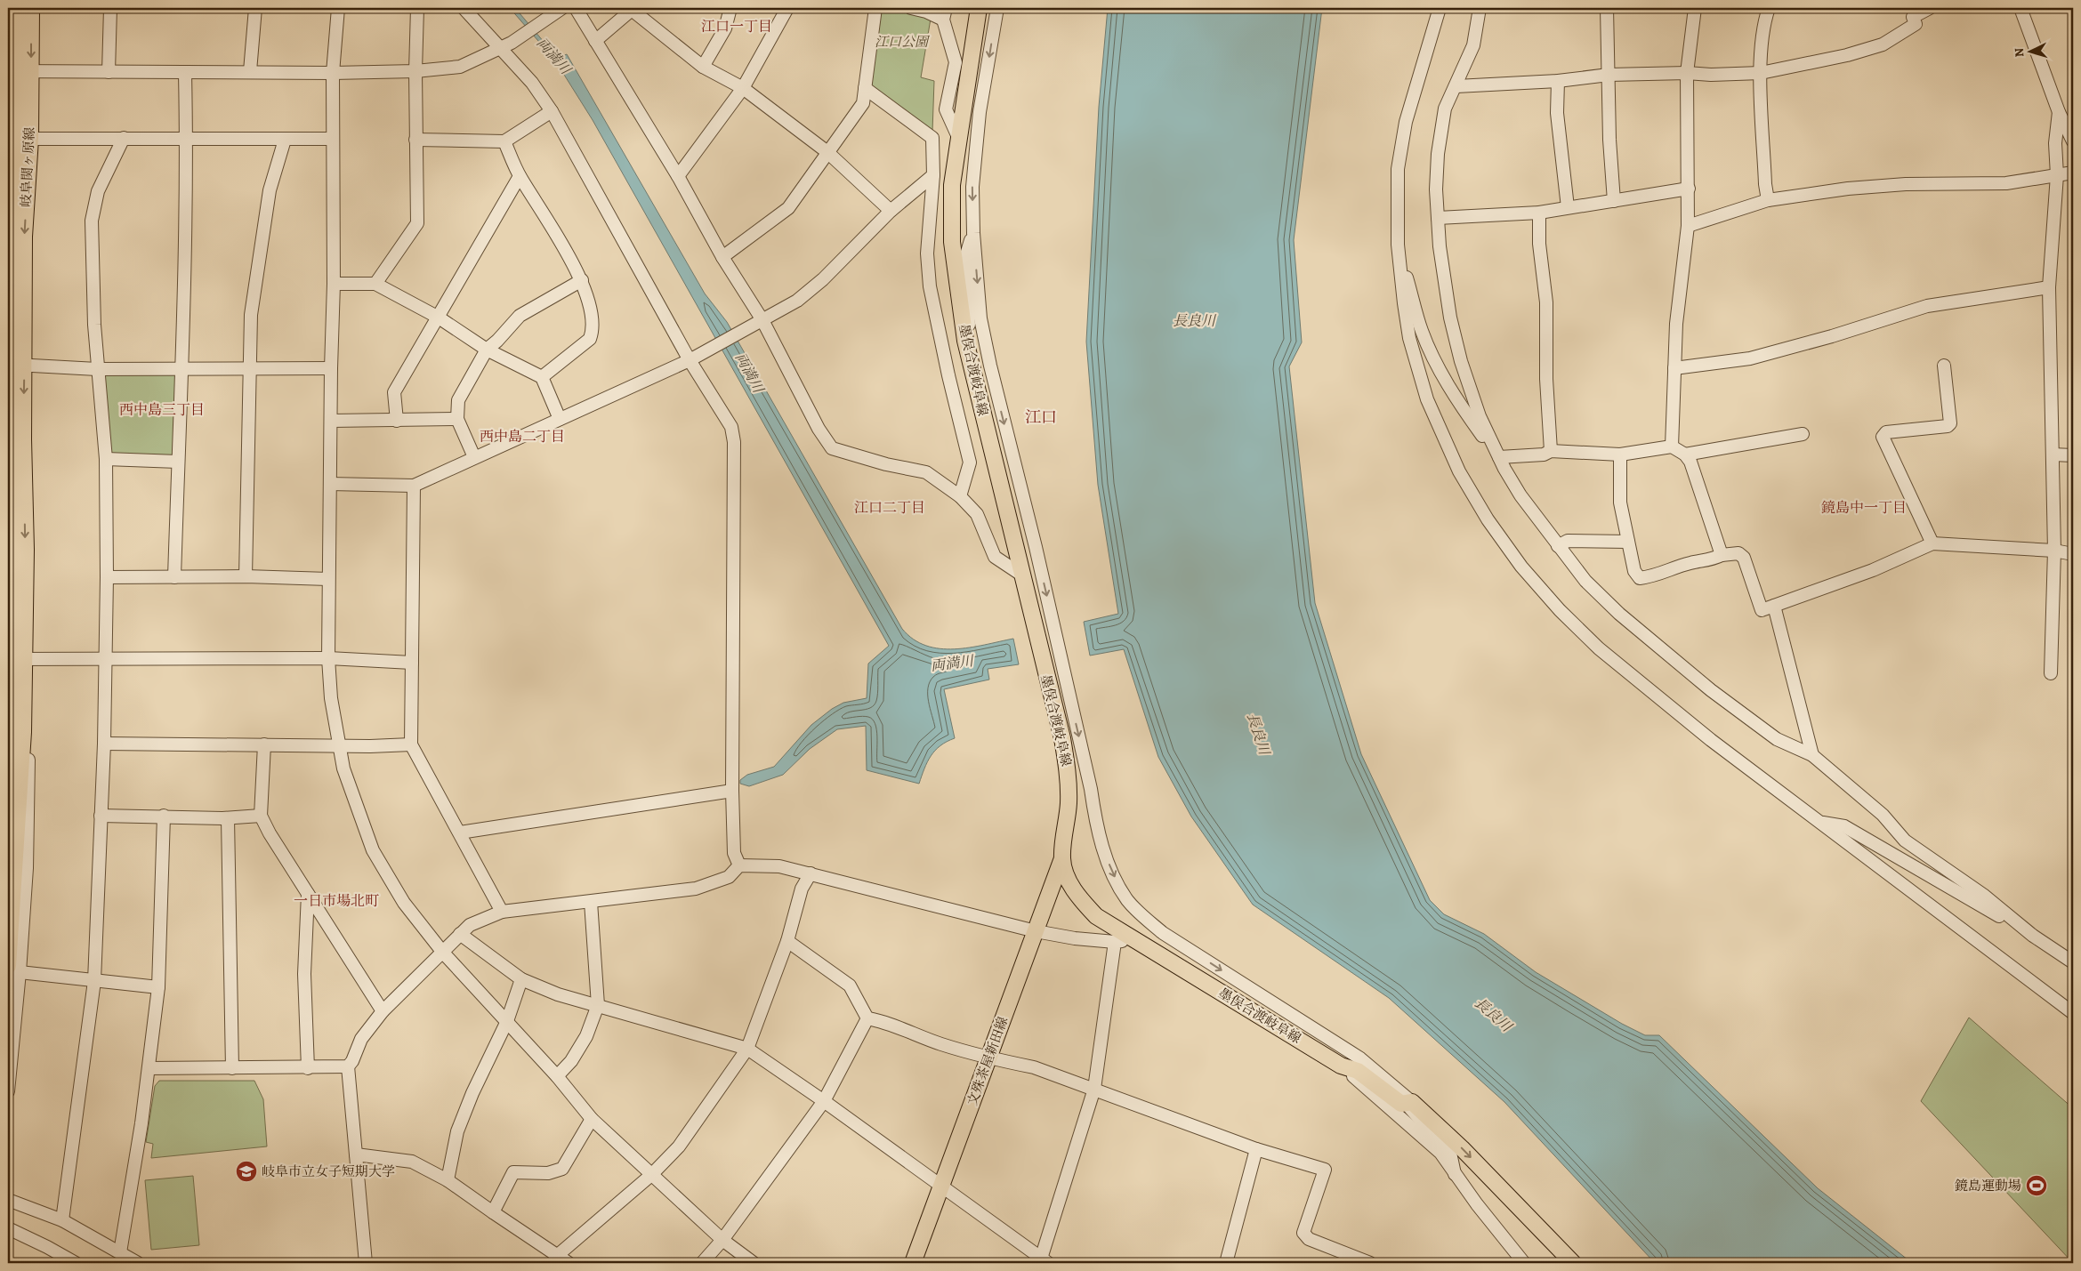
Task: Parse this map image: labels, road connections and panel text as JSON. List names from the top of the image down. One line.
{"streets":{"main road":["岐阜関ヶ原線","墨俣合渡岐阜線","文殊茶屋新田線"]},"crossings":[["墨俣合渡岐阜線","文殊茶屋新田線"]],"districts":["江口一丁目","西中島三丁目","江口","西中島二丁目","江口二丁目","鏡島中一丁目","一日市場北町"],"water":["両満川","長良川"],"parks":["江口公園"],"places":{"school or university":["岐阜市立女子短期大学"],"sports":["鏡島運動場"]},"north":"left"}
